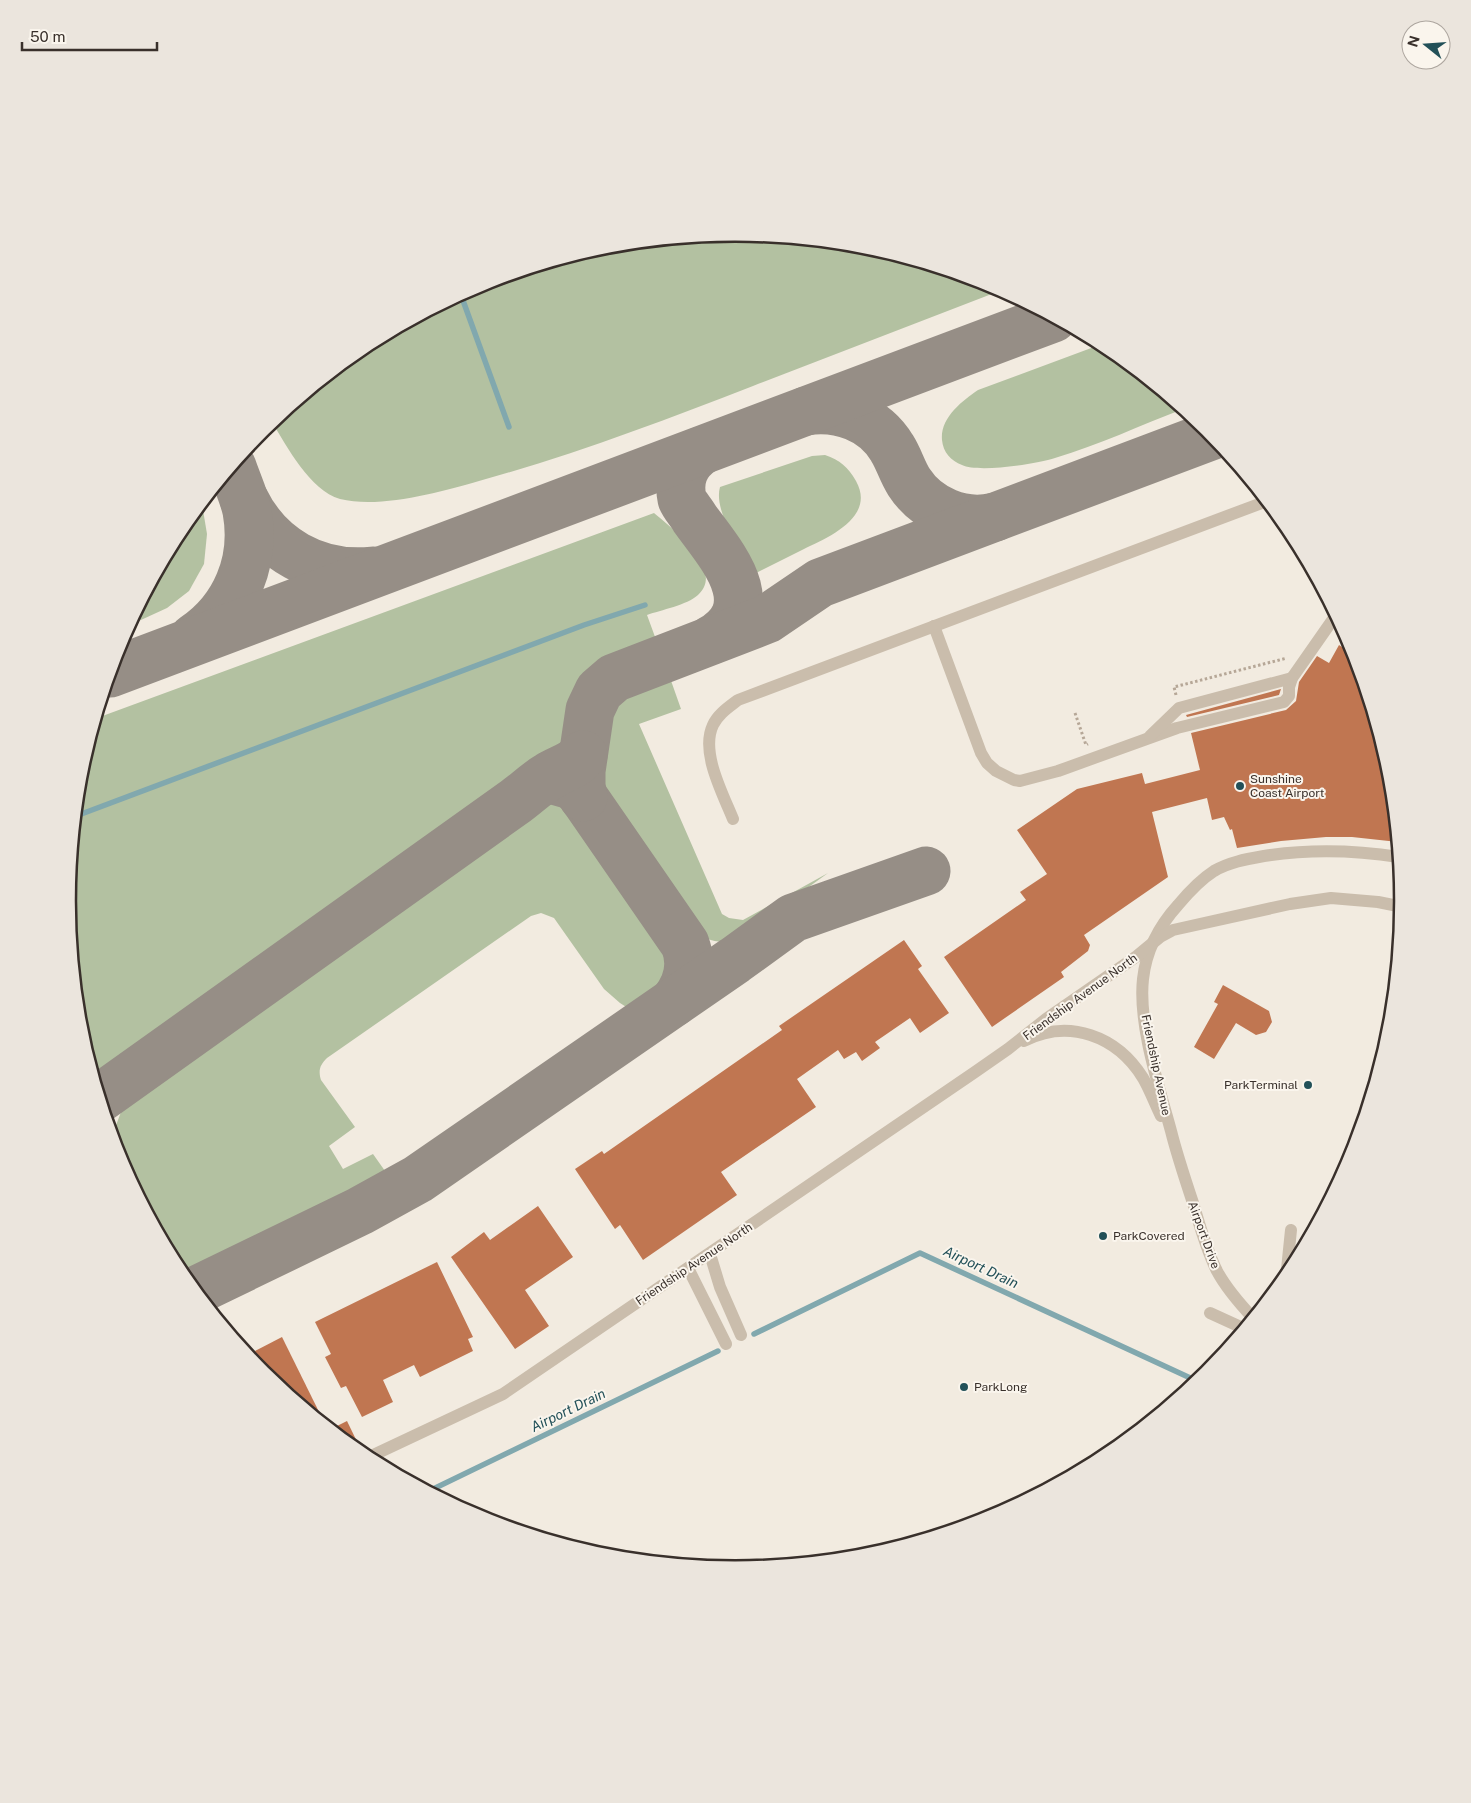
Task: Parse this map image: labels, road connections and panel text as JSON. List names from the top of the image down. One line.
{"streets":{"street":["Friendship Avenue North","Friendship Avenue","Airport Drive"]},"crossings":[["Friendship Avenue North","Friendship Avenue"],["Friendship Avenue North","Airport Drive"],["Friendship Avenue","Airport Drive"]],"water":["Airport Drain"],"places":["Sunshine Coast Airport","ParkTerminal","ParkCovered","ParkLong"],"scale_bar":"50 m","north":"left"}
